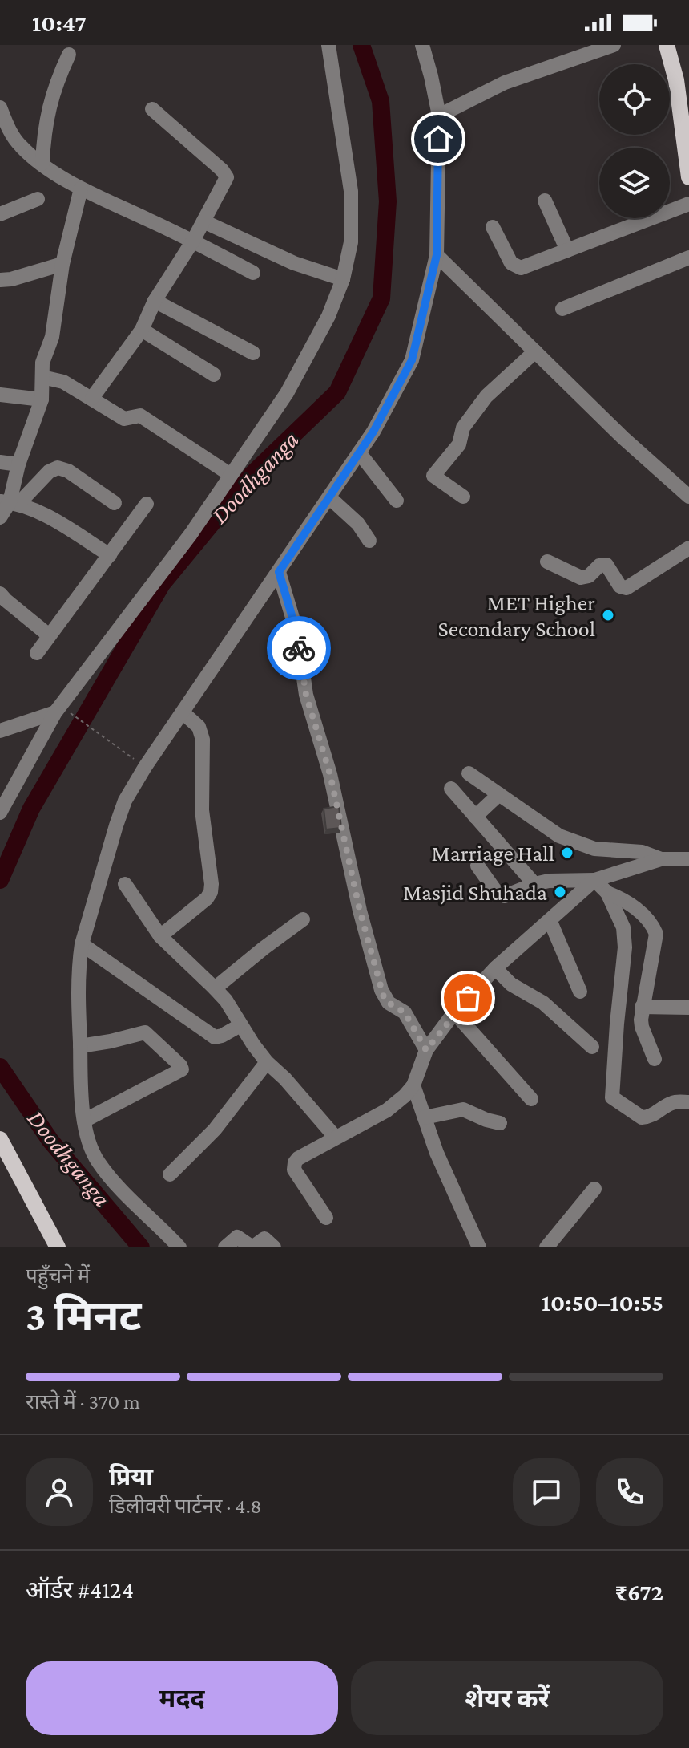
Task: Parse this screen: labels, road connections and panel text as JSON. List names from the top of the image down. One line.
{"water":["Doodhganga"],"places":["MET Higher Secondary School","Marriage Hall","Masjid Shuhada"],"page":{"status":"10:47","heading":["3 मिनट","पहुँचने में","10:50–10:55"],"panel":["प्रिया","डिलीवरी पार्टनर · 4.8","ऑर्डर #4124","₹672"],"bar":"रास्ते में · 370 m","buttons":["मदद","शेयर करें"]}}
